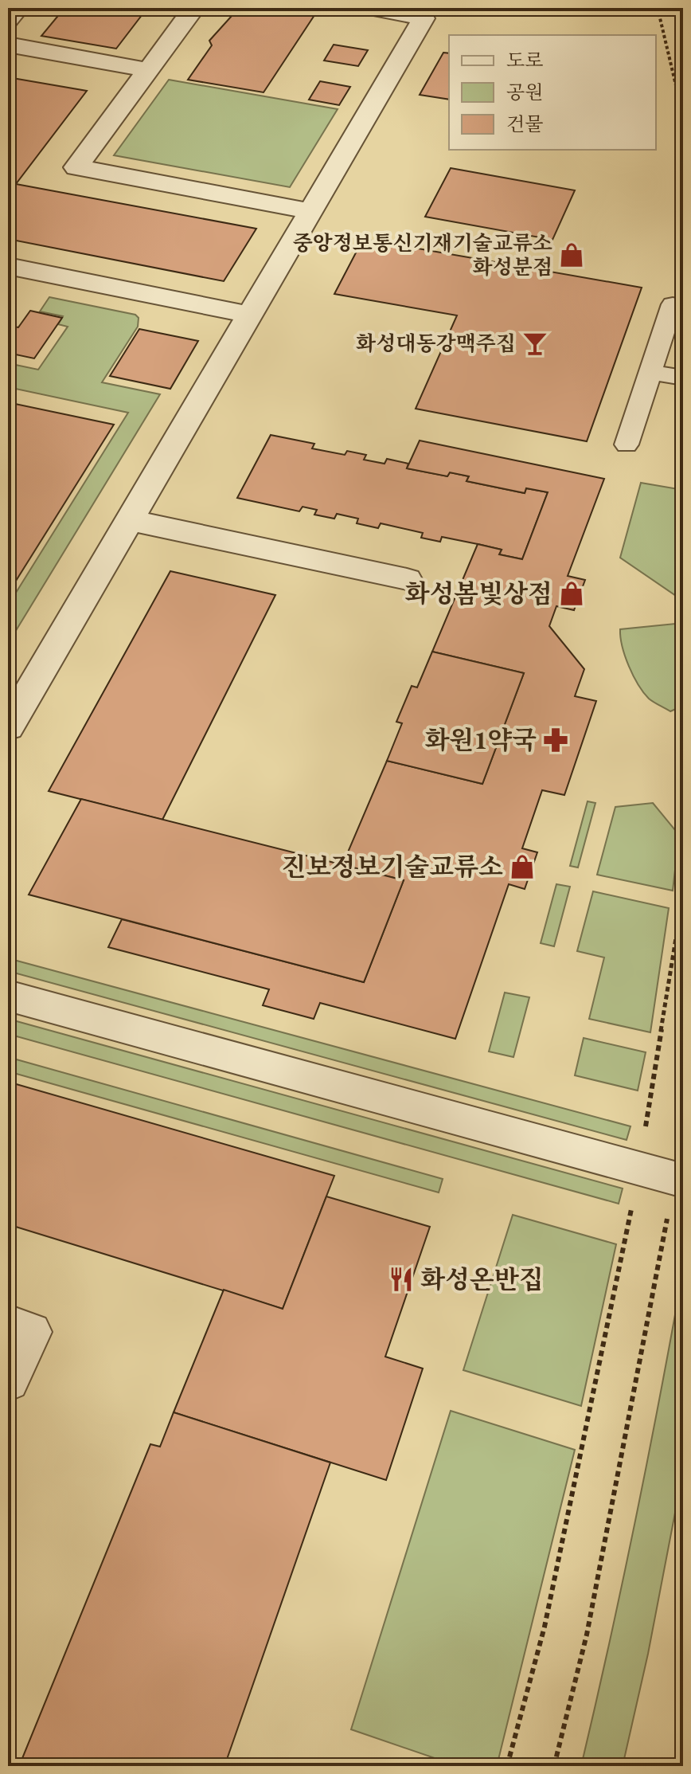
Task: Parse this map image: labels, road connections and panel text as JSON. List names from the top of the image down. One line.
{"places":{"shop":["중앙정보통신기재기술교류소 화성분점","화성봄빛상점","진보정보기술교류소"],"bar":["화성대동강맥주집"],"pharmacy":["화원1약국"],"restaurant":["화성온반집"]},"legend":["도로","공원","건물"]}
